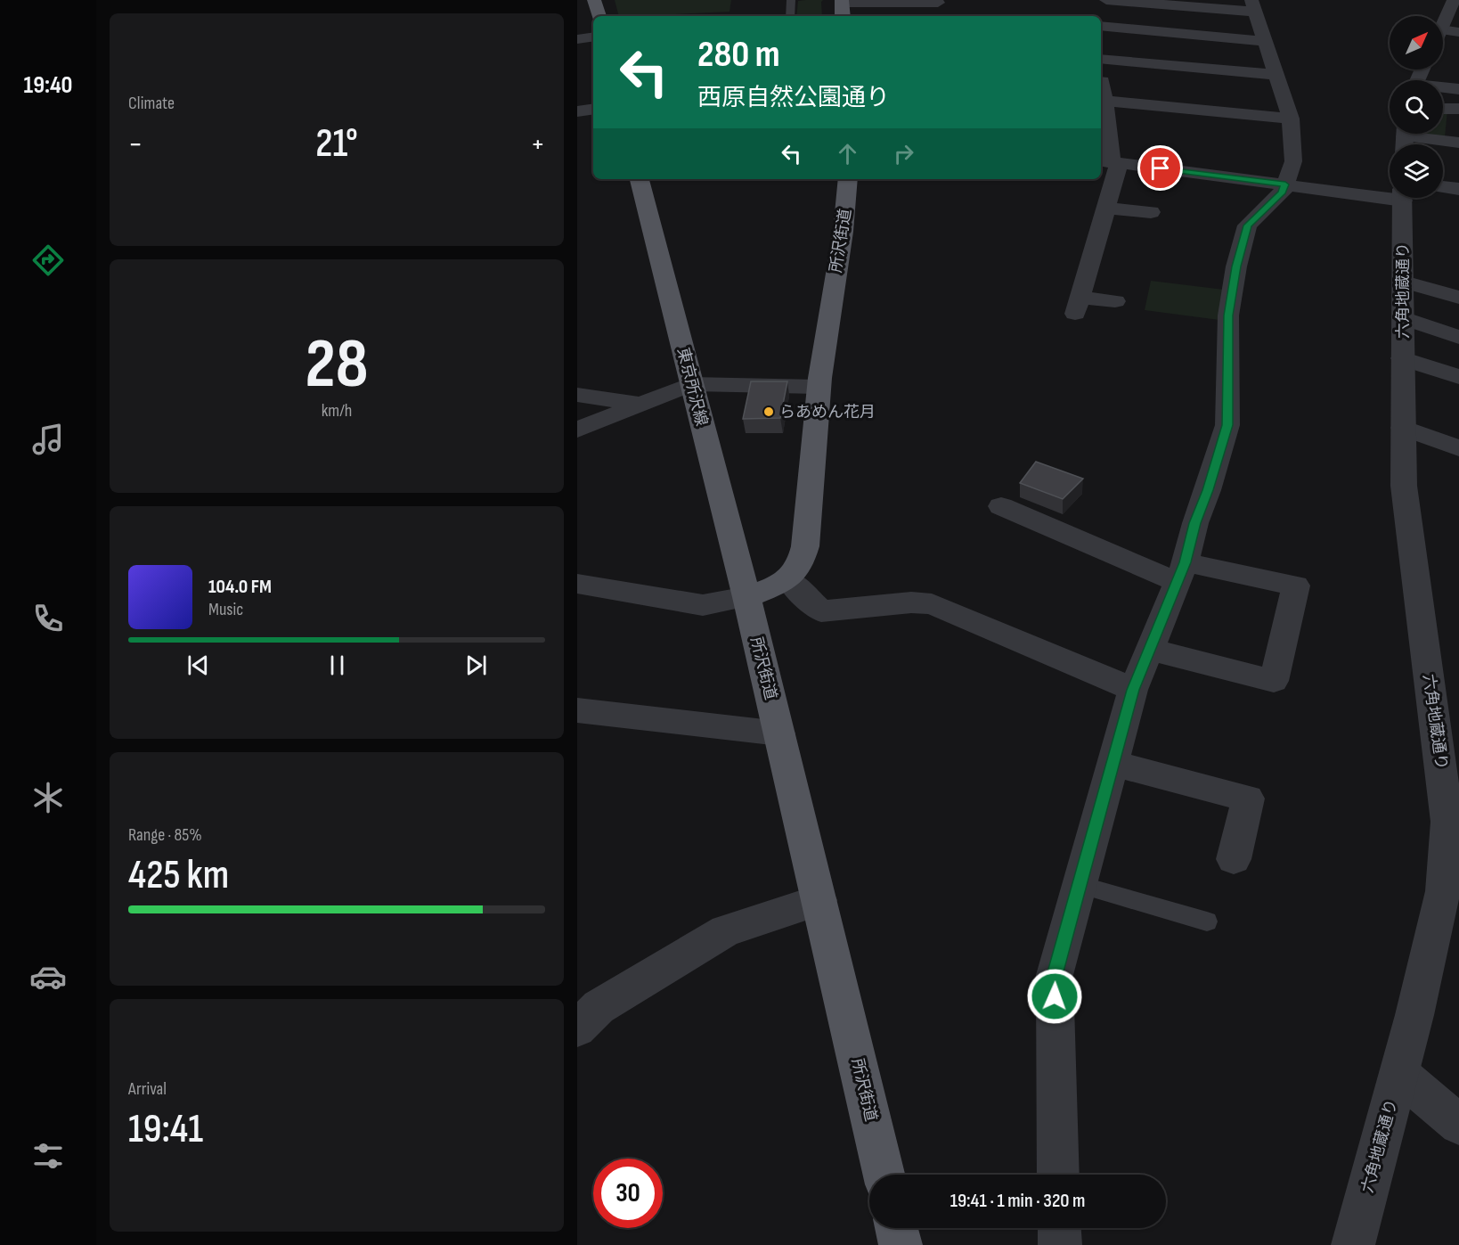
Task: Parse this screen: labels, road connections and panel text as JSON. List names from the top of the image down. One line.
{"streets":{"main road":["所沢街道","東京所沢線"],"street":["六角地蔵通り"]},"crossings":[["所沢街道","東京所沢線"]],"places":["らあめん花月"],"north":"top right","page":{"tabs":"19:40","tile":["Climate",["28","km/h"],["Range · 85%","425 km"],["Arrival","19:41"]],"turn":["280 m","西原自然公園通り"],"heat":["−","21°","+"],"song":["104.0 FM","Music"],"limit":"30","trip":"19:41 · 1 min · 320 m"}}
